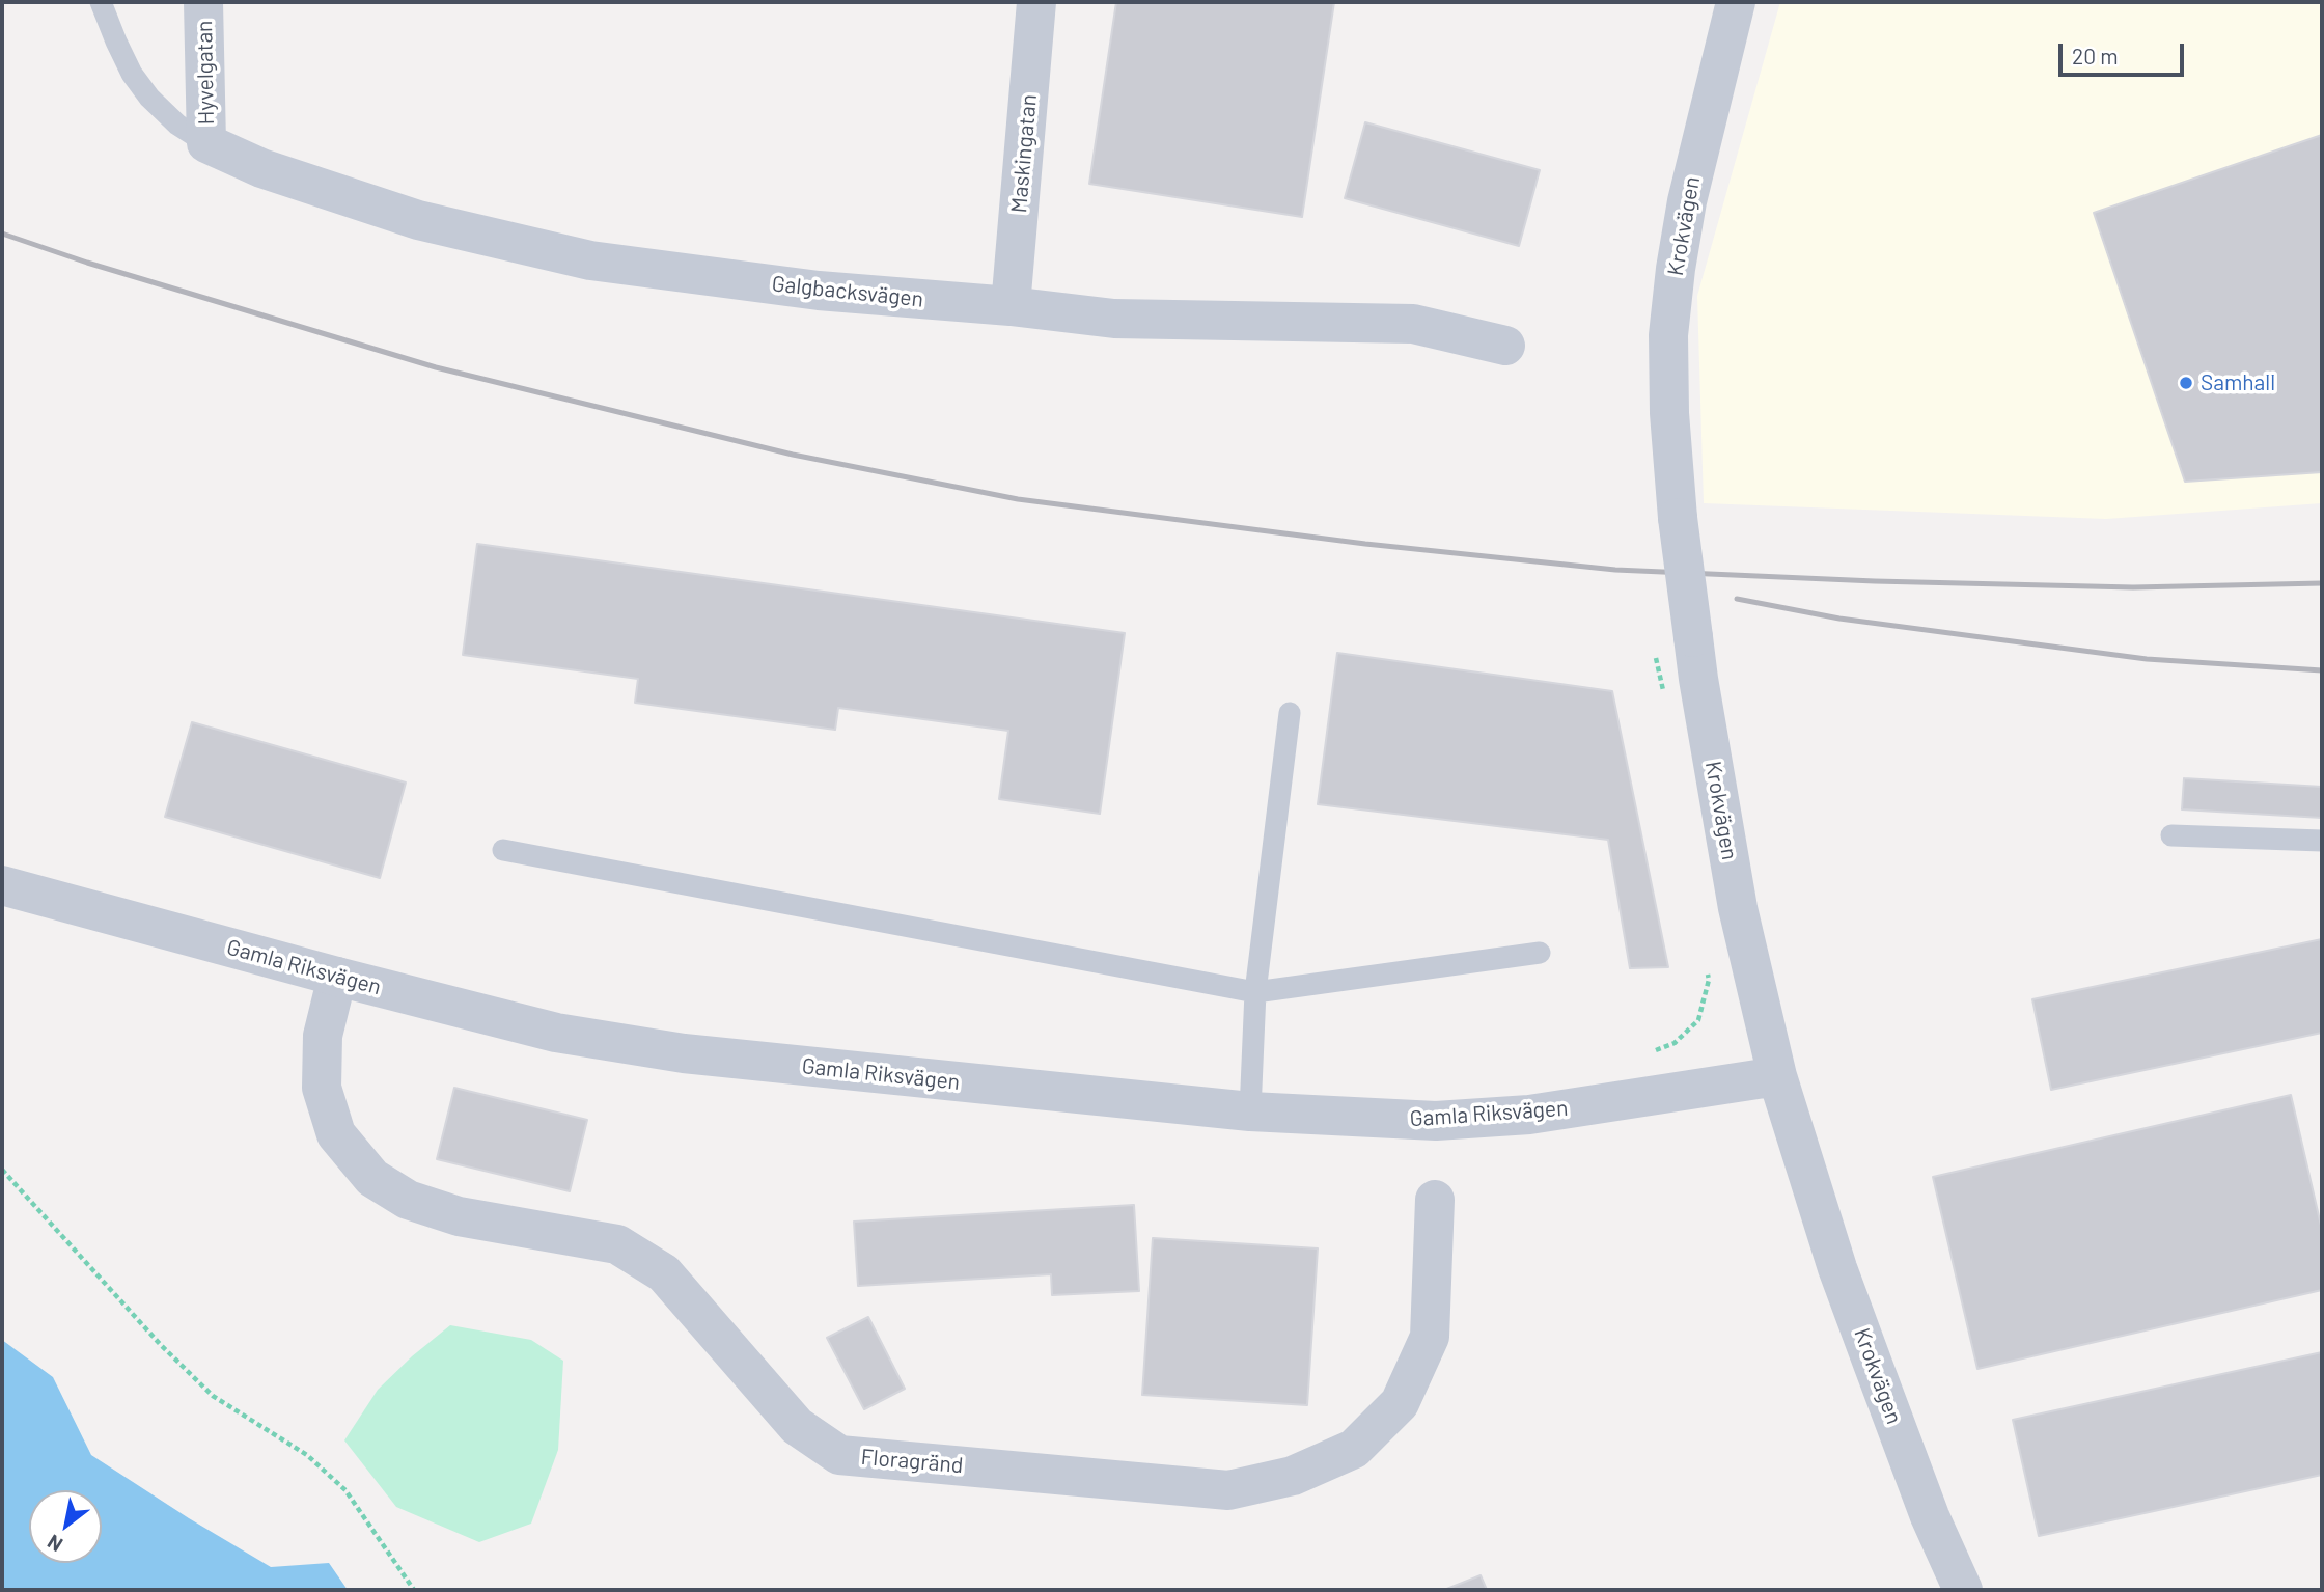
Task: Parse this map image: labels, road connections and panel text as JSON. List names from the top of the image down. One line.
{"streets":{"street":["Hyvelgatan","Maskingatan","Krokvägen","Galgbacksvägen","Gamla Riksvägen","Floragränd"]},"crossings":[["Hyvelgatan","Galgbacksvägen"],["Maskingatan","Galgbacksvägen"],["Krokvägen","Gamla Riksvägen"],["Gamla Riksvägen","Floragränd"]],"places":["Samhall"],"scale_bar":"20 m","north":"bottom left"}
